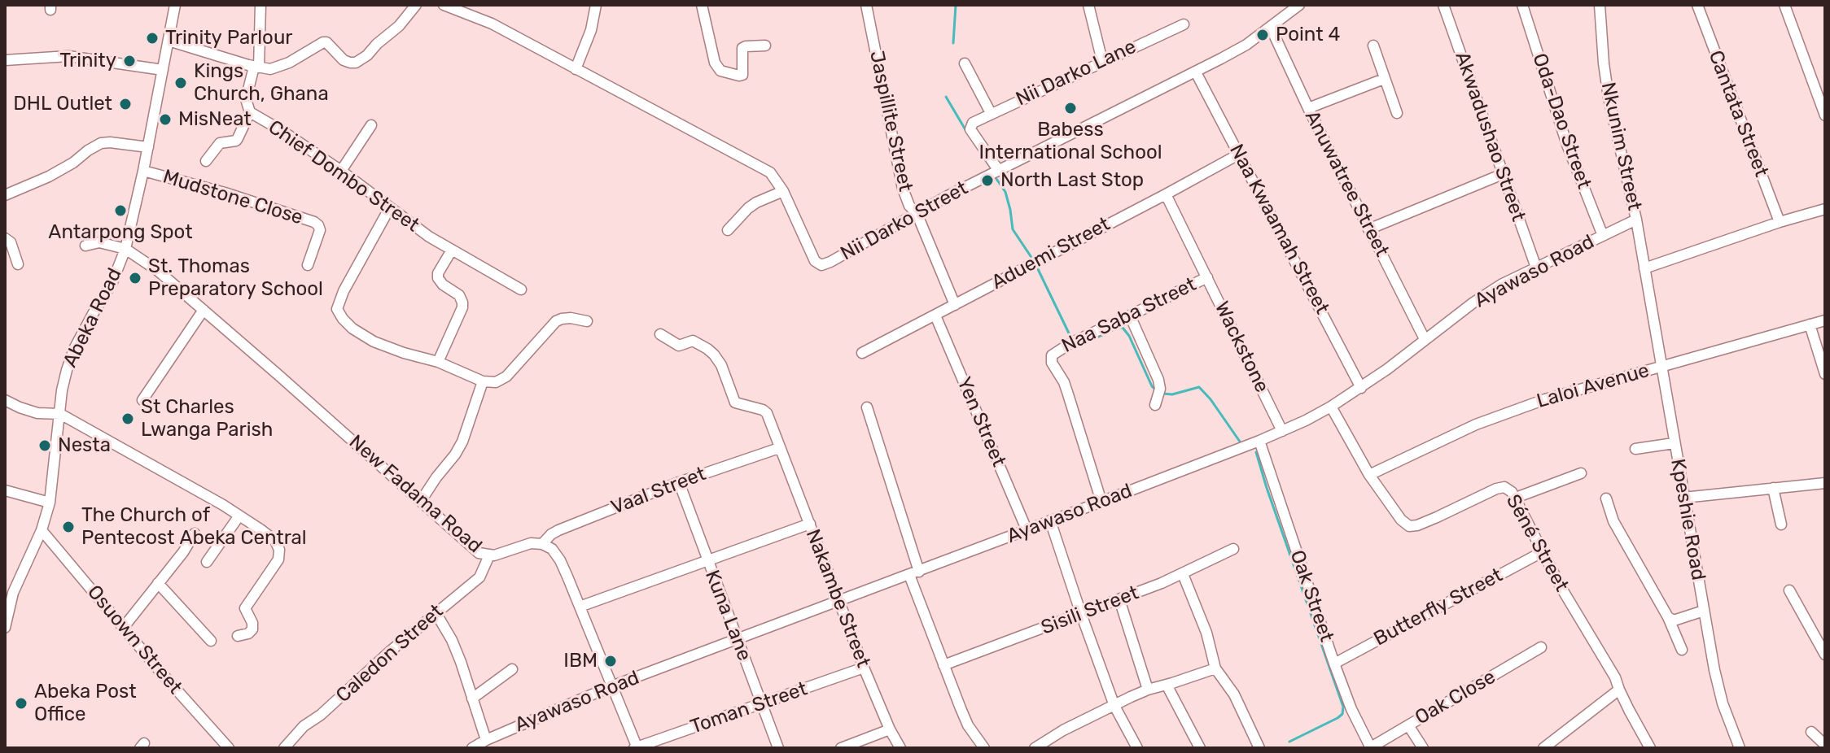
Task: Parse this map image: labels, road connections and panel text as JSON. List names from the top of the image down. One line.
{"streets":{"street":["Nii Darko Lane","Cantata Street","Jaspillite Street","Oda-Dao Street","Akwadushao Street","Nkunim Street","Chief Dombo Street","Anuwatree Street","Mudstone Close","Nii Darko Street","Naa Kwaamah Street","Aduemi Street","Ayawaso Road","Naa Saba Street","Abeka Road","Wackstone","Laloi Avenue","Yen Street","Vaal Street","New Fadama Road","Kpeshie Road","Séné Street","Oak Street","Nakambe Street","Butterfly Street","Sisili Street","Kuna Lane","Osuown Street","Caledon Street","Oak Close","Toman Street"]},"crossings":[["Nii Darko Lane","Nii Darko Street"],["Jaspillite Street","Nii Darko Street"],["Jaspillite Street","Aduemi Street"],["Oda-Dao Street","Ayawaso Road"],["Akwadushao Street","Ayawaso Road"],["Nkunim Street","Ayawaso Road"],["Nkunim Street","Kpeshie Road"],["Anuwatree Street","Nii Darko Street"],["Anuwatree Street","Ayawaso Road"],["Mudstone Close","Abeka Road"],["Nii Darko Street","Naa Kwaamah Street"],["Naa Kwaamah Street","Aduemi Street"],["Naa Kwaamah Street","Ayawaso Road"],["Aduemi Street","Wackstone"],["Aduemi Street","Yen Street"],["Ayawaso Road","Naa Saba Street"],["Ayawaso Road","Wackstone"],["Ayawaso Road","Yen Street"],["Ayawaso Road","Séné Street"],["Ayawaso Road","Oak Street"],["Ayawaso Road","Nakambe Street"],["Ayawaso Road","Kuna Lane"],["Naa Saba Street","Wackstone"],["Abeka Road","New Fadama Road"],["Abeka Road","Osuown Street"],["Laloi Avenue","Kpeshie Road"],["Laloi Avenue","Séné Street"],["Vaal Street","New Fadama Road"],["Vaal Street","Nakambe Street"],["Vaal Street","Kuna Lane"],["New Fadama Road","Caledon Street"],["Séné Street","Butterfly Street"],["Oak Street","Butterfly Street"],["Oak Street","Oak Close"],["Nakambe Street","Toman Street"],["Kuna Lane","Toman Street"]],"places":["Point 4","Trinity Parlour","Trinity","Kings Church, Ghana","DHL Outlet","Babess International School","MisNeat","North Last Stop","Antarpong Spot","St. Thomas Preparatory School","St Charles Lwanga Parish","Nesta","The Church of Pentecost Abeka Central","IBM","Abeka Post Office"]}
